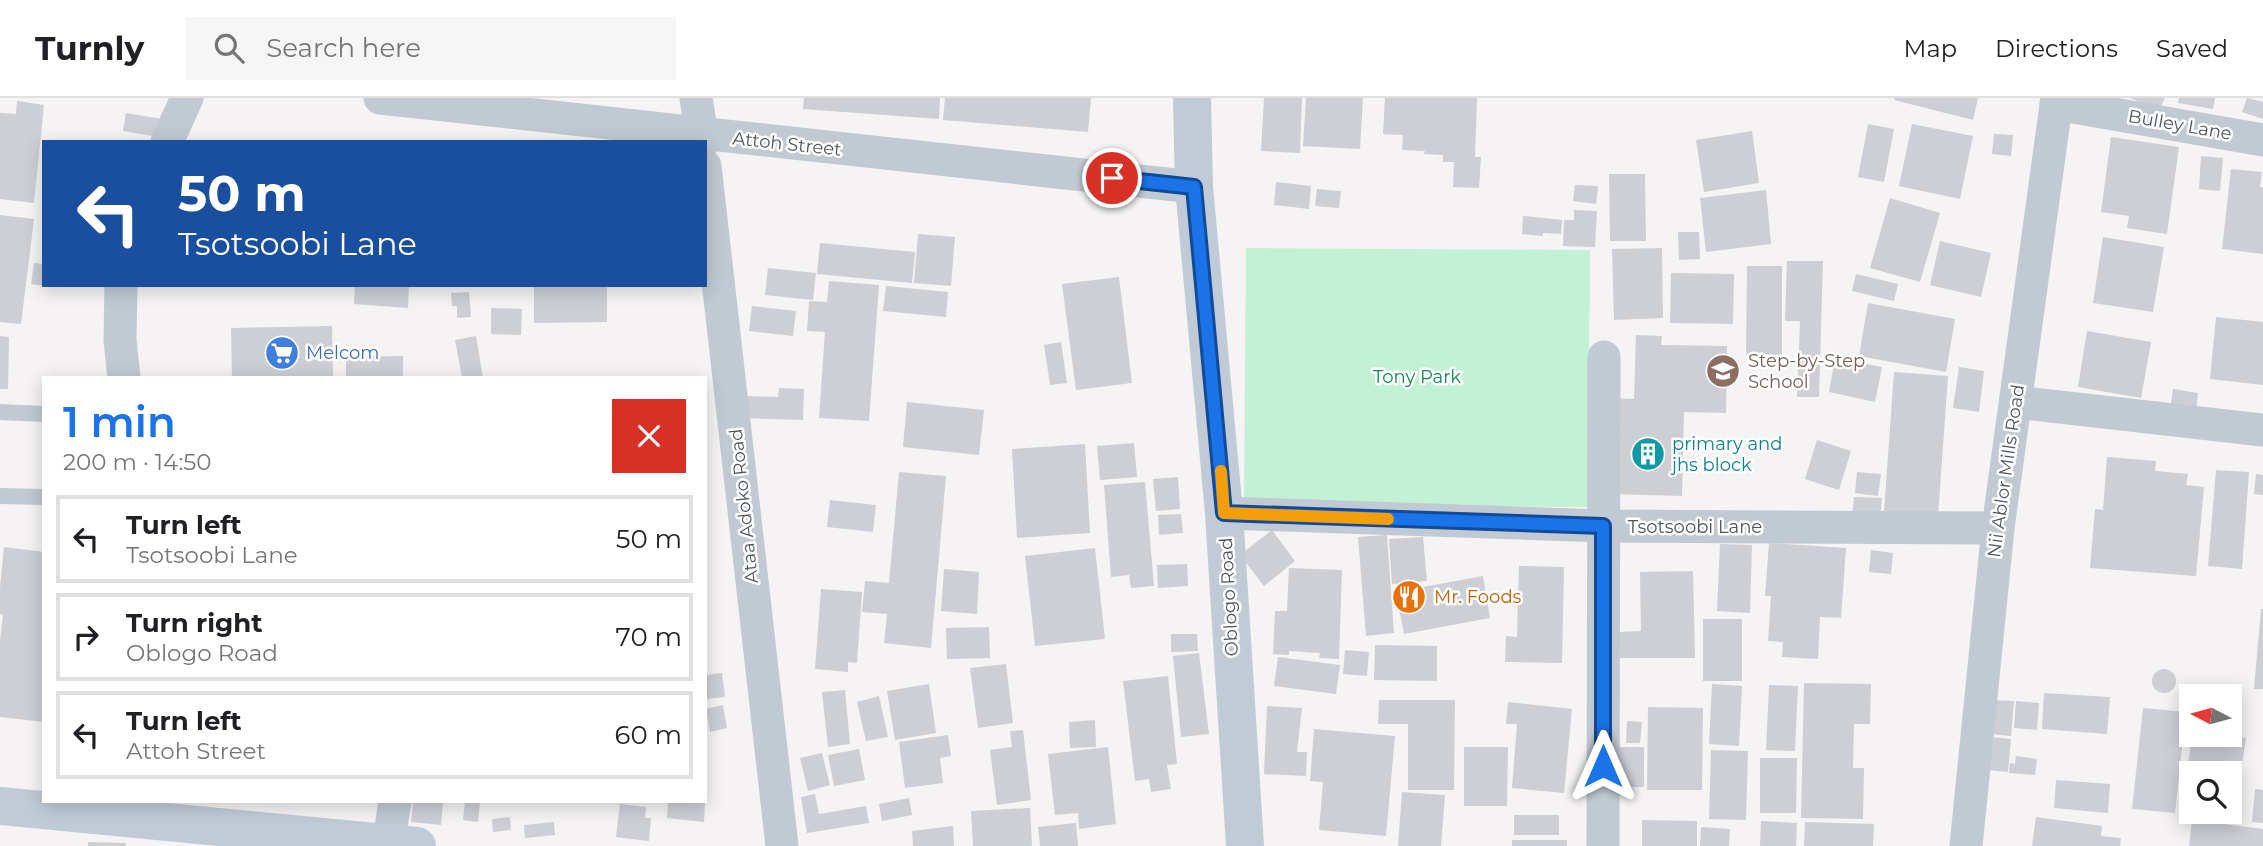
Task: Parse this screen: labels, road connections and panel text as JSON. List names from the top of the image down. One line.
{"streets":{"main road":["Oblogo Road"],"street":["Bulley Lane","Attoh Street","Nii Ablor Mills Road","Ataa Adoko Road","Tsotsoobi Lane"]},"crossings":[["Bulley Lane","Nii Ablor Mills Road"],["Attoh Street","Oblogo Road"],["Nii Ablor Mills Road","Tsotsoobi Lane"],["Tsotsoobi Lane","Oblogo Road"]],"parks":["Tony Park"],"places":{"supermarket":["Melcom"],"school or university":["Step-by-Step School"],"building":["primary and jhs block"],"restaurant":["Mr. Foods"]},"north":"left","page":{"header":"Turnly","search":"Search here","nav":["Map","Directions","Saved"],"turn":["50 m","Tsotsoobi Lane"],"heading":["1 min","200 m · 14:50"],"list":[{"name":"Turn left","note":"Tsotsoobi Lane","value":"50 m"},{"name":"Turn right","note":"Oblogo Road","value":"70 m"},{"name":"Turn left","note":"Attoh Street","value":"60 m"}]}}
